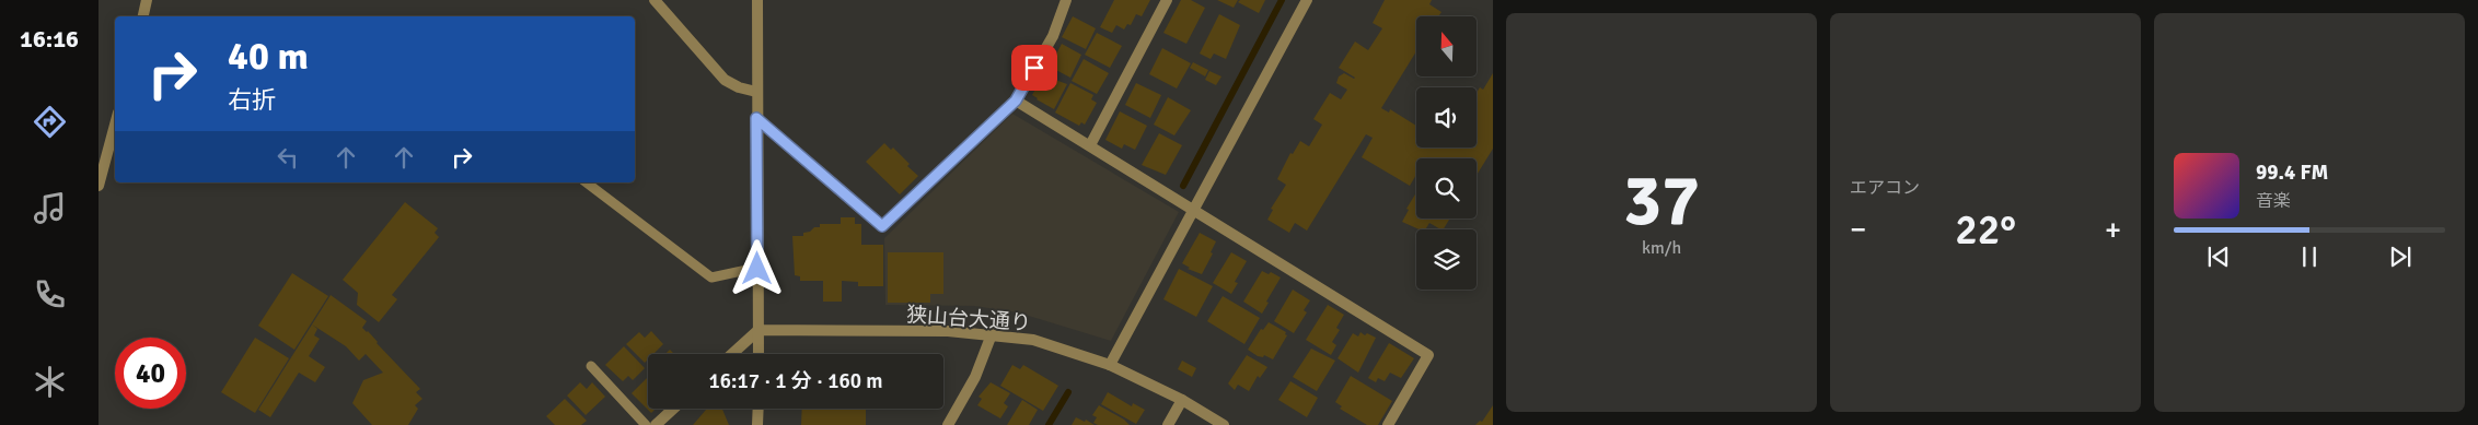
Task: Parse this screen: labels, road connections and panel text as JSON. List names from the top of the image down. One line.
{"streets":{"street":["狭山台大通り"]},"north":"top","page":{"tabs":"16:16","tile":[["37","km/h"],"エアコン"],"turn":["40 m","右折"],"song":["99.4 FM","音楽"],"heat":["−","22°","+"],"limit":"40","trip":"16:17 · 1 分 · 160 m"}}
